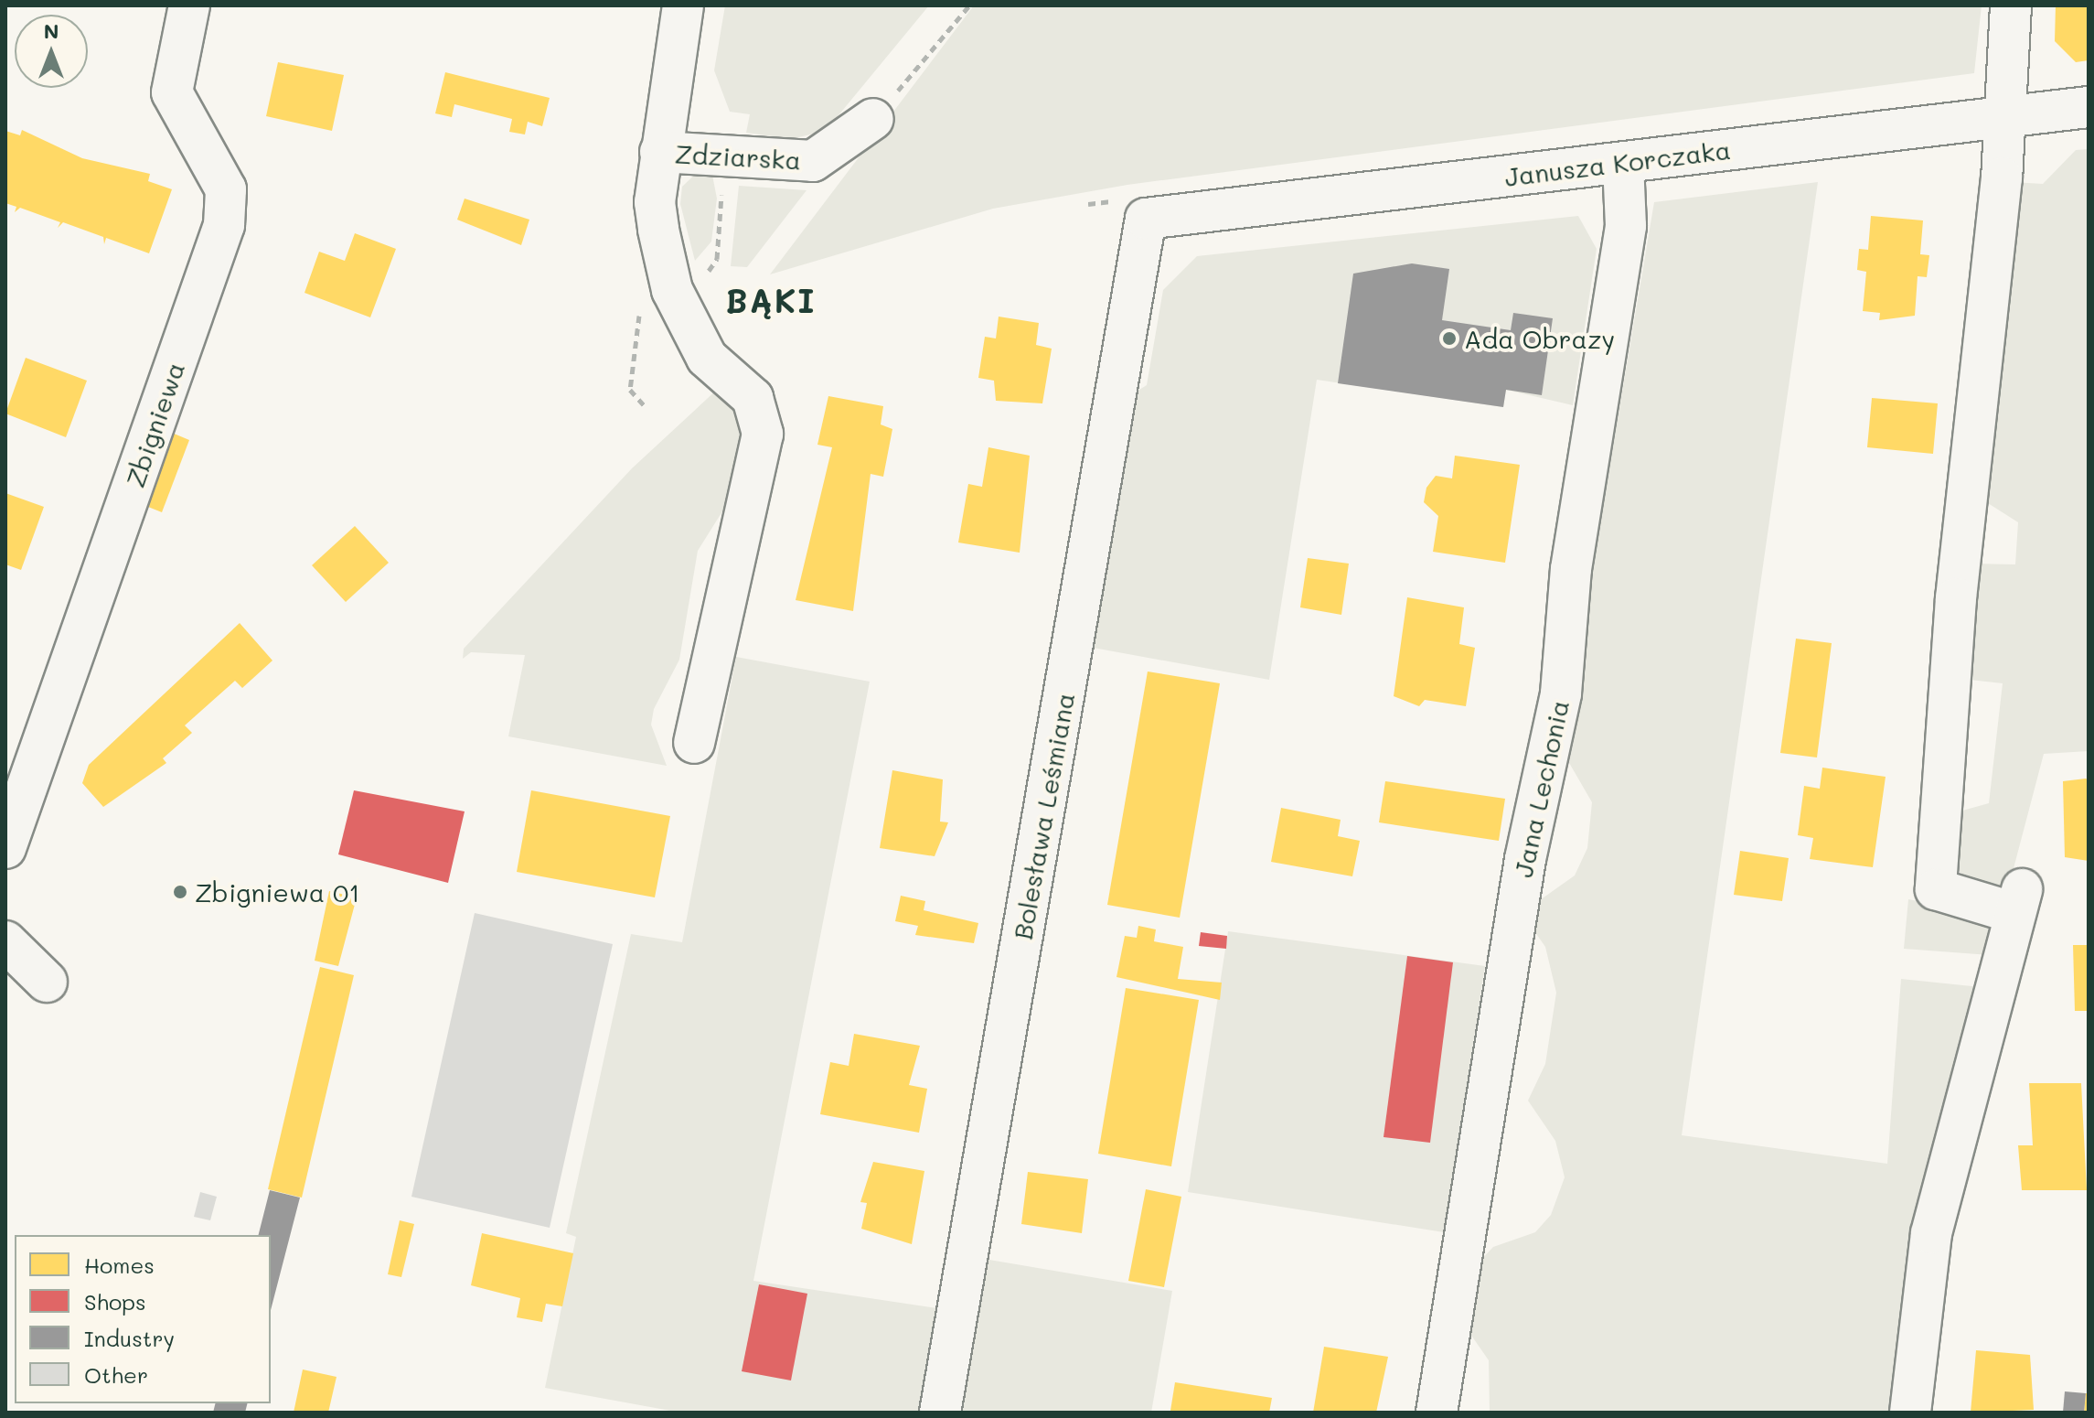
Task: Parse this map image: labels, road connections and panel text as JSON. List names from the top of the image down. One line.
{"streets":{"street":["Zdziarska","Janusza Korczaka","Zbigniewa","Jana Lechonia","Bolesława Leśmiana"]},"crossings":[["Janusza Korczaka","Jana Lechonia"],["Janusza Korczaka","Bolesława Leśmiana"]],"districts":["BĄKI"],"places":["Ada Obrazy","Zbigniewa 01"],"legend":["Homes","Shops","Industry","Other"],"north":"top"}
